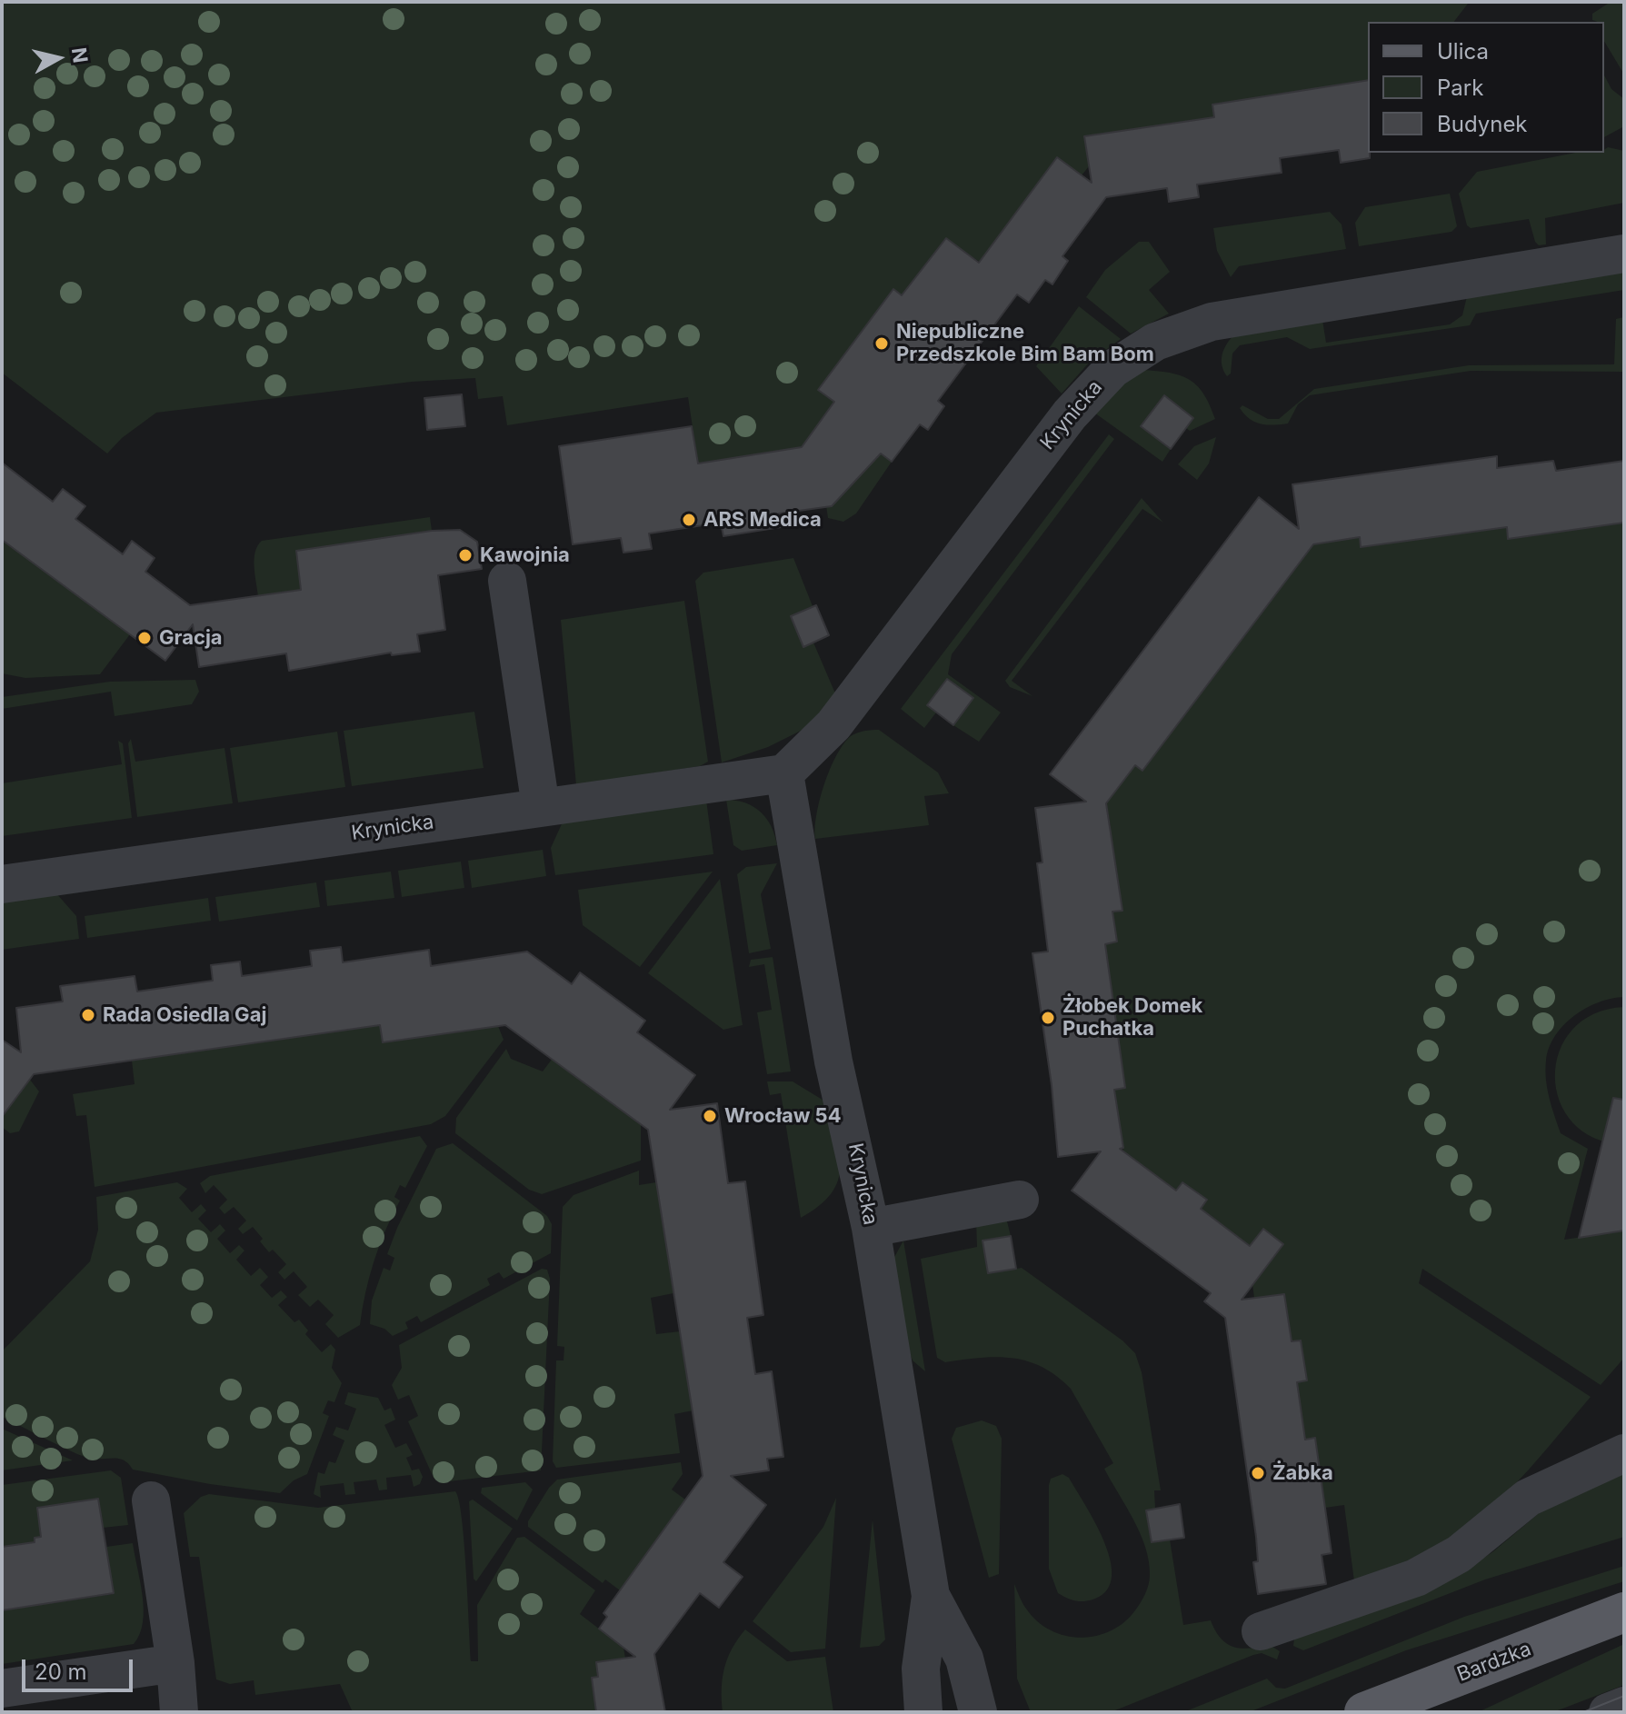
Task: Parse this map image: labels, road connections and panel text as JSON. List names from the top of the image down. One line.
{"streets":{"main road":["Bardzka"],"street":["Krynicka"]},"places":["Niepubliczne Przedszkole Bim Bam Bom","ARS Medica","Kawojnia","Gracja","Rada Osiedla Gaj","Żłobek Domek Puchatka","Wrocław 54","Żabka"],"legend":["Ulica","Park","Budynek"],"scale_bar":"20 m","north":"right"}
